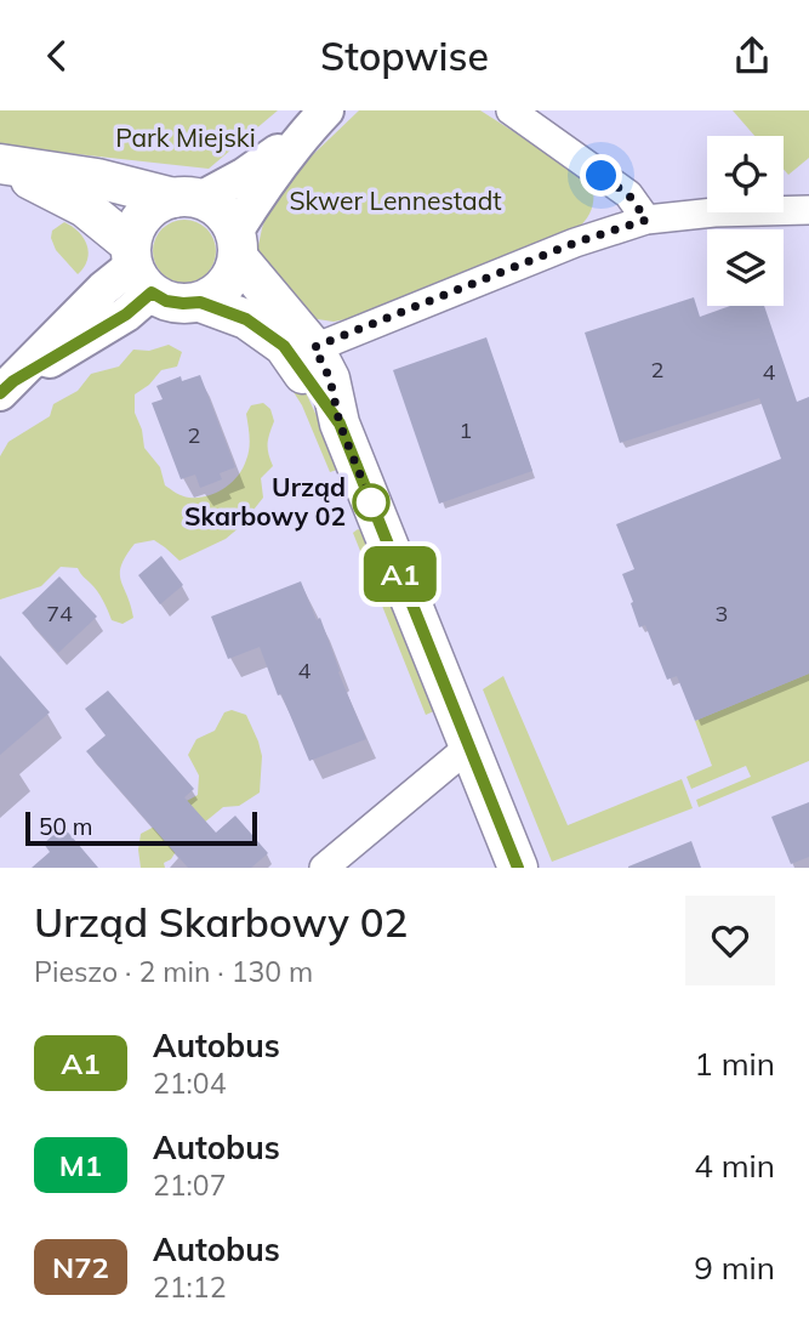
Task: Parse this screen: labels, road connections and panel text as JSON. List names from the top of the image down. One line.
{"parks":["Park Miejski","Skwer Lennestadt"],"places":["Urząd Skarbowy 02"],"lines":["bus line A1"],"house_numbers":["2","4","1","2","74","3","4"],"scale_bar":"50 m","page":{"header":"Stopwise","on_map":"A1","scale":"50 m","heading":["Urząd Skarbowy 02","Pieszo · 2 min · 130 m"],"list":[{"mark":"A1","name":"Autobus","note":"21:04","value":"1 min"},{"mark":"M1","name":"Autobus","note":"21:07","value":"4 min"},{"mark":"N72","name":"Autobus","note":"21:12","value":"9 min"}]}}
